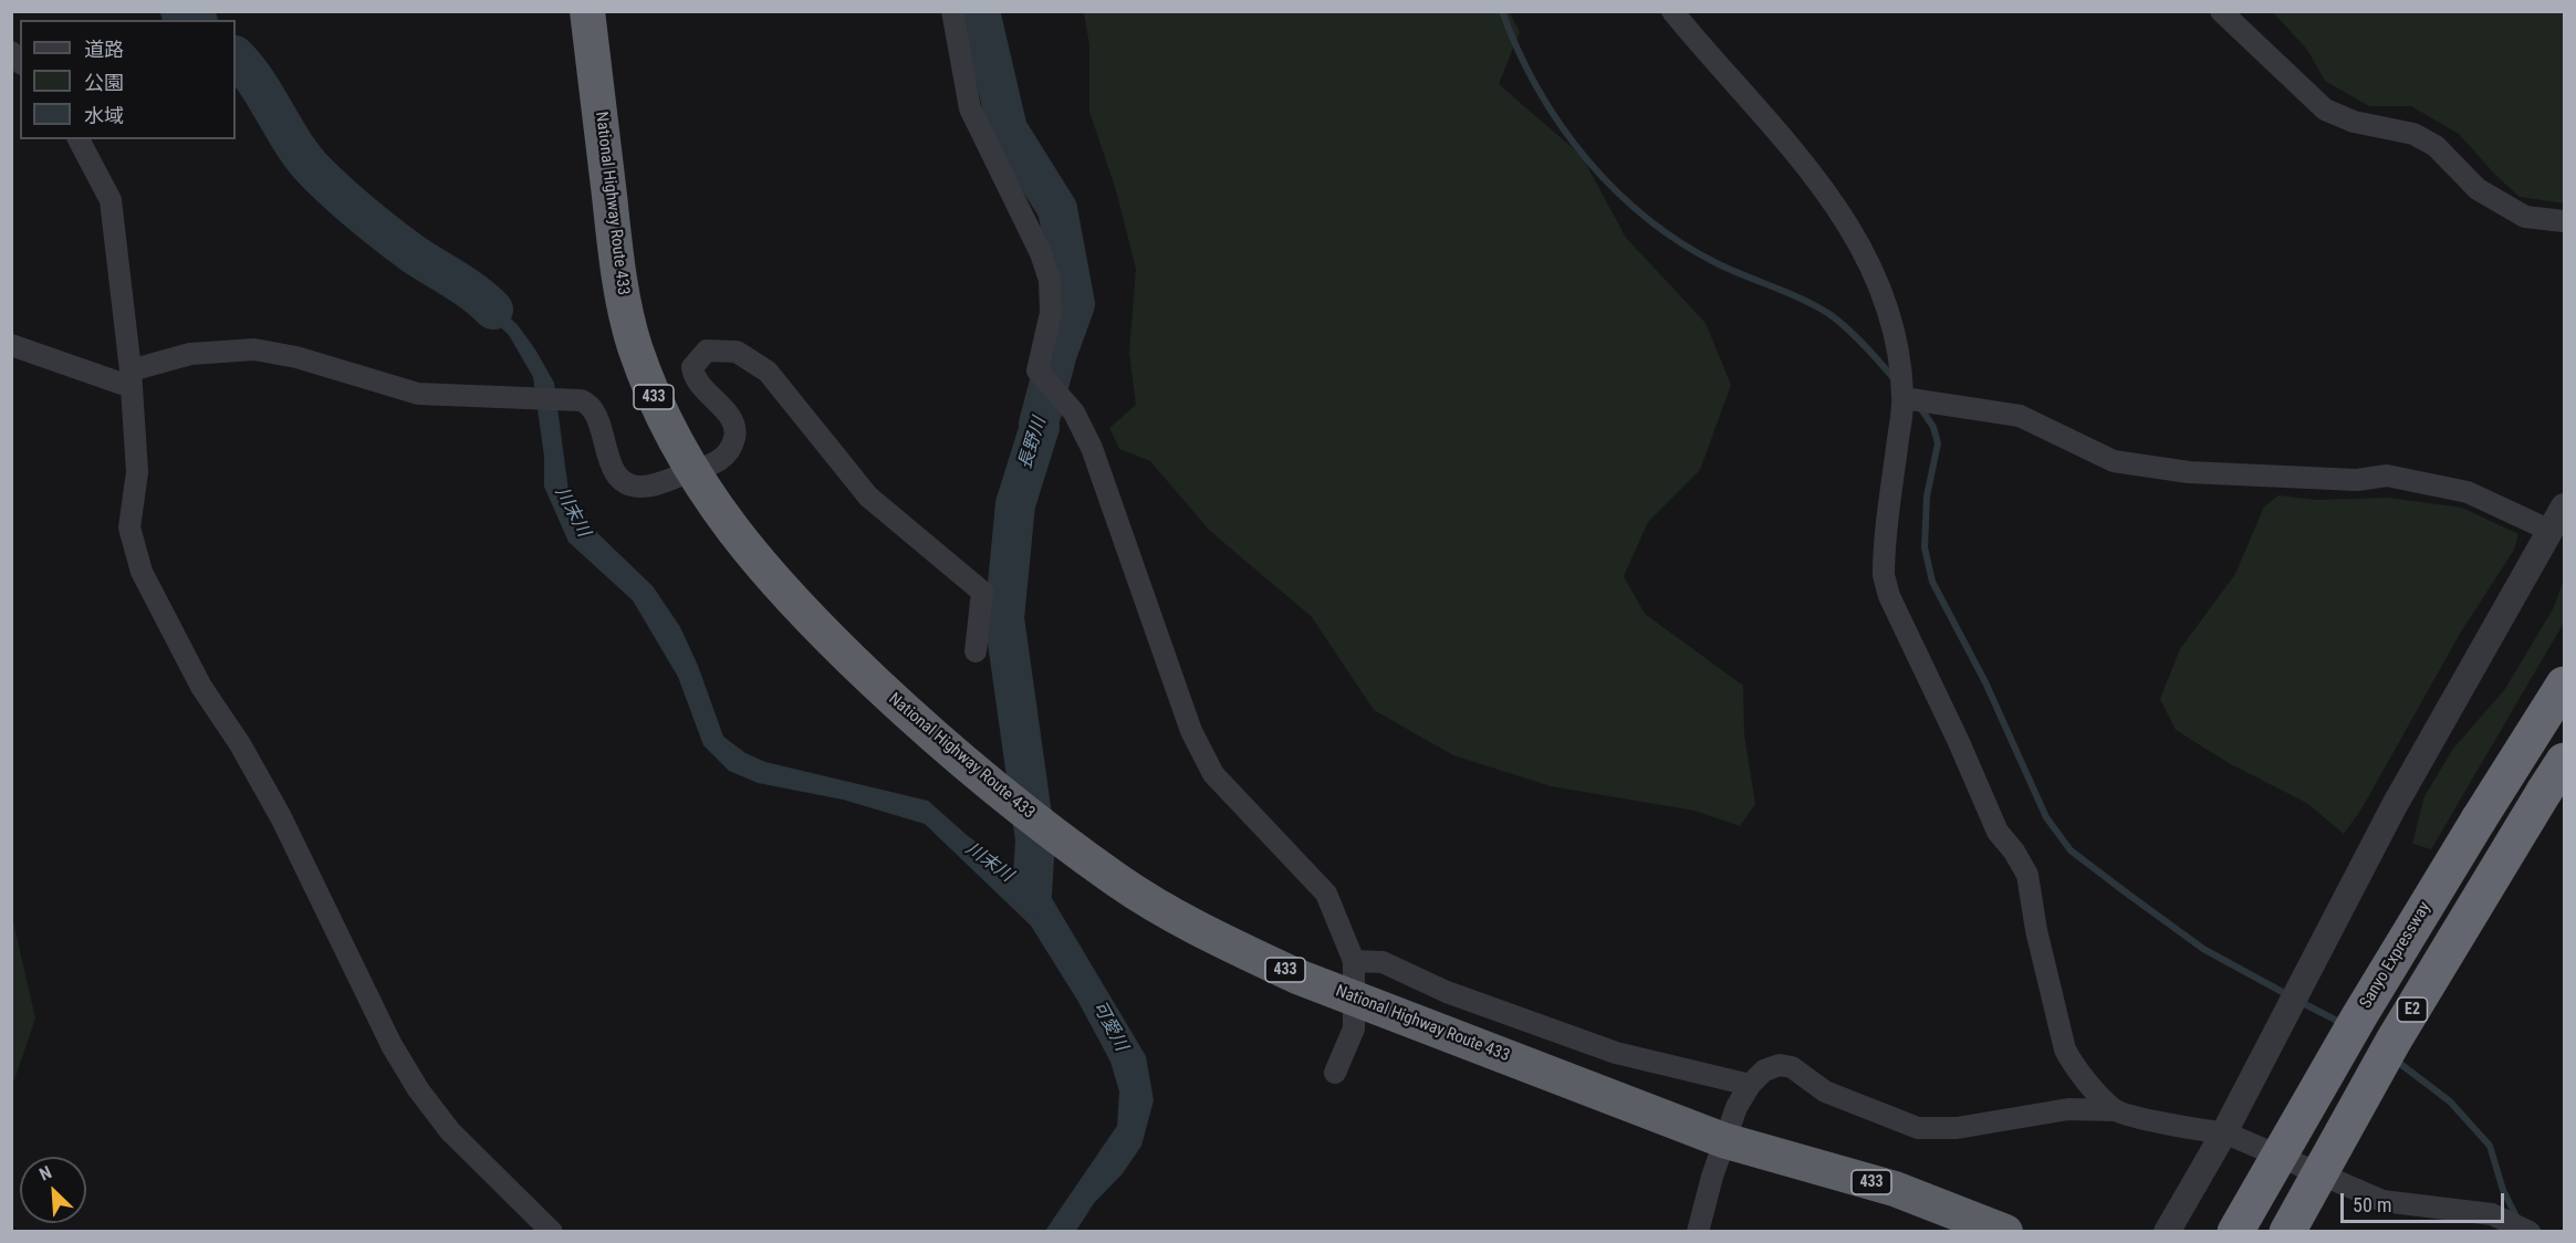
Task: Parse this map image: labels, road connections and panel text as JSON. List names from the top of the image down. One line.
{"streets":{"highway":["National Highway Route 433","433","Sanyo Expressway","E2"]},"water":["長野川","川末川","可愛川"],"legend":["道路","公園","水域"],"scale_bar":"50 m","north":"top left"}
